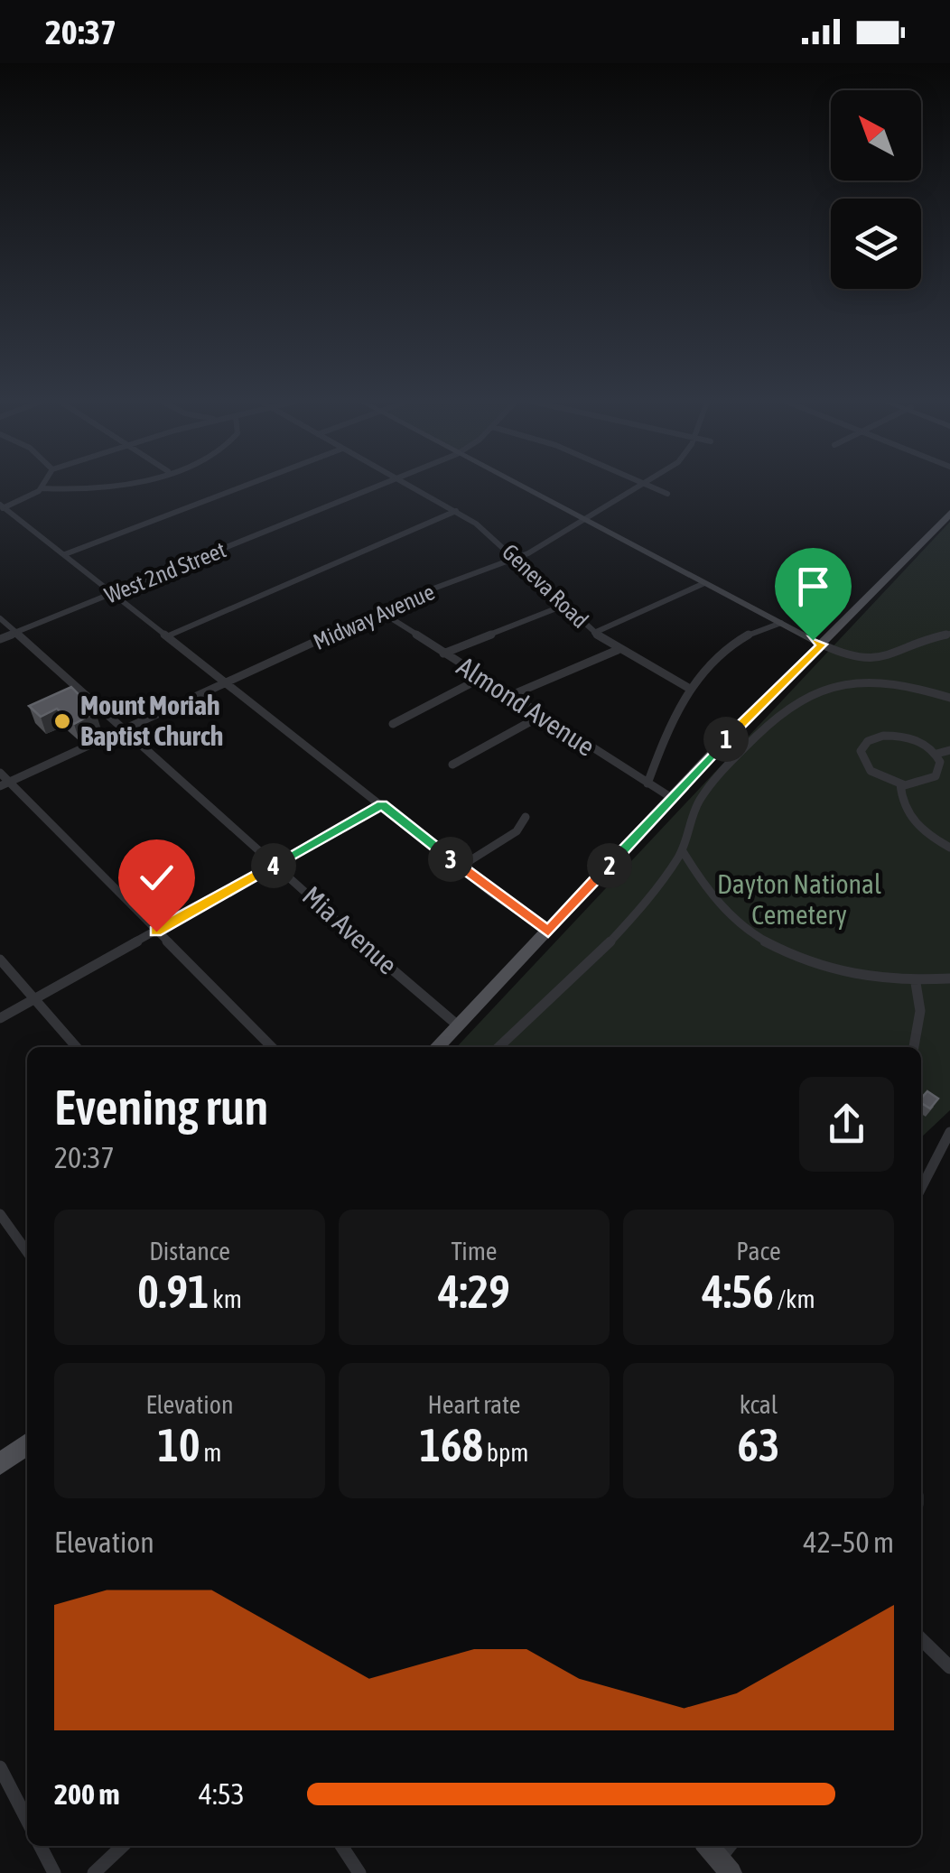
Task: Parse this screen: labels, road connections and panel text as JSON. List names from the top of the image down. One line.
{"streets":{"street":["West 2nd Street","Geneva Road","Midway Avenue","Almond Avenue","Mia Avenue"]},"crossings":[["West 2nd Street","Mia Avenue"],["Geneva Road","Midway Avenue"],["Midway Avenue","Almond Avenue"],["Midway Avenue","Mia Avenue"]],"parks":["Dayton National Cemetery"],"places":["Mount Moriah Baptist Church"],"north":"top left","page":{"status":"20:37","pins":["1","3","2","4"],"heading":["Evening run","20:37"],"stats":[["Distance","0.91 km"],["Time","4:29"],["Pace","4:56 /km"],["Elevation","10 m"],["Heart rate","168 bpm"],["kcal","63"]],"chart":["Elevation","42–50 m"],"list":[{"name":"200 m","note":"4:53"}]}}
